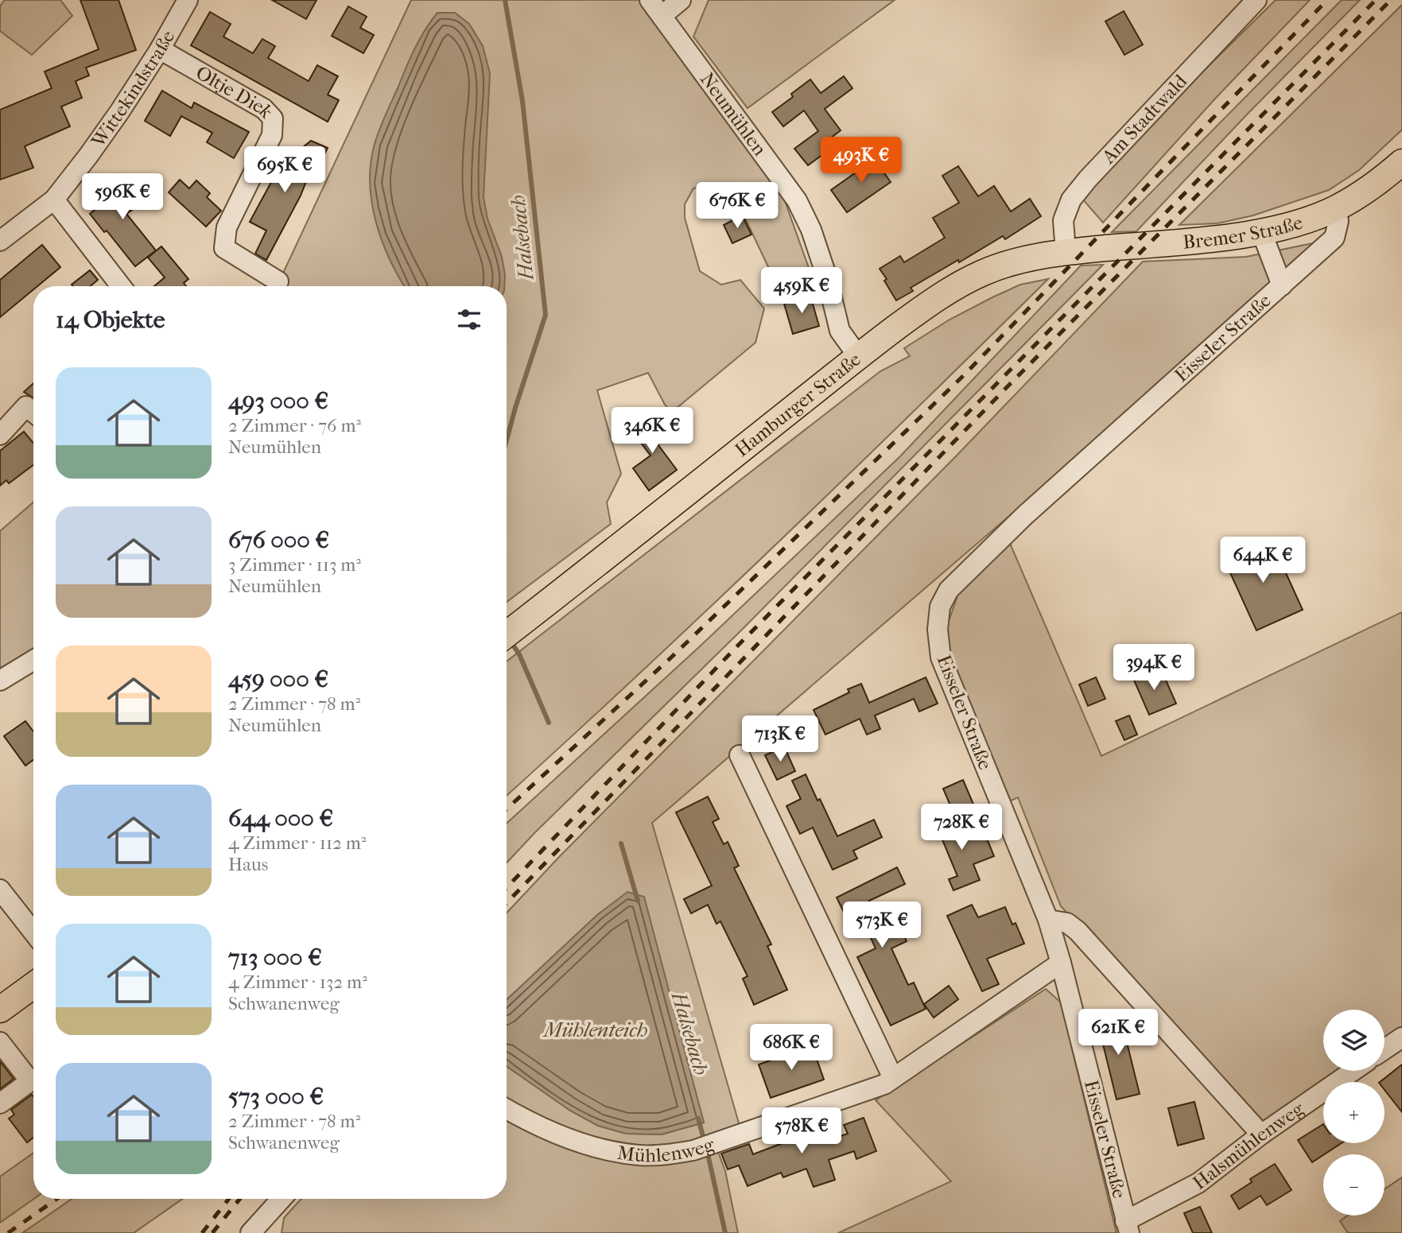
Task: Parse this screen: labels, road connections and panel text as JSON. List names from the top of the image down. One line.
{"streets":{"main road":["Bremer Straße","Hamburger Straße"],"street":["Wittekindstraße","Oltje Diek","Neumühlen","Am Stadtwald","Eisseler Straße","Mühlenweg","Halsmühlenweg"]},"crossings":[["Wittekindstraße","Oltje Diek"],["Neumühlen","Hamburger Straße"],["Am Stadtwald","Bremer Straße"],["Am Stadtwald","Hamburger Straße"],["Bremer Straße","Eisseler Straße"],["Bremer Straße","Hamburger Straße"],["Eisseler Straße","Mühlenweg"],["Eisseler Straße","Halsmühlenweg"]],"water":["Halsebach","Mühlenteich"],"page":{"price":["493K €","695K €","596K €","676K €","459K €","346K €","644K €","394K €","713K €","728K €","573K €","621K €","686K €","578K €"],"heading":"14 Objekte","list":[{"name":"493 000 €","note":"2 Zimmer · 76 m² · Neumühlen"},{"name":"676 000 €","note":"3 Zimmer · 113 m² · Neumühlen"},{"name":"459 000 €","note":"2 Zimmer · 78 m² · Neumühlen"},{"name":"644 000 €","note":"4 Zimmer · 112 m² · Haus"},{"name":"713 000 €","note":"4 Zimmer · 132 m² · Schwanenweg"},{"name":"573 000 €","note":"2 Zimmer · 78 m² · Schwanenweg"}],"map_buttons":["+","−"]}}
